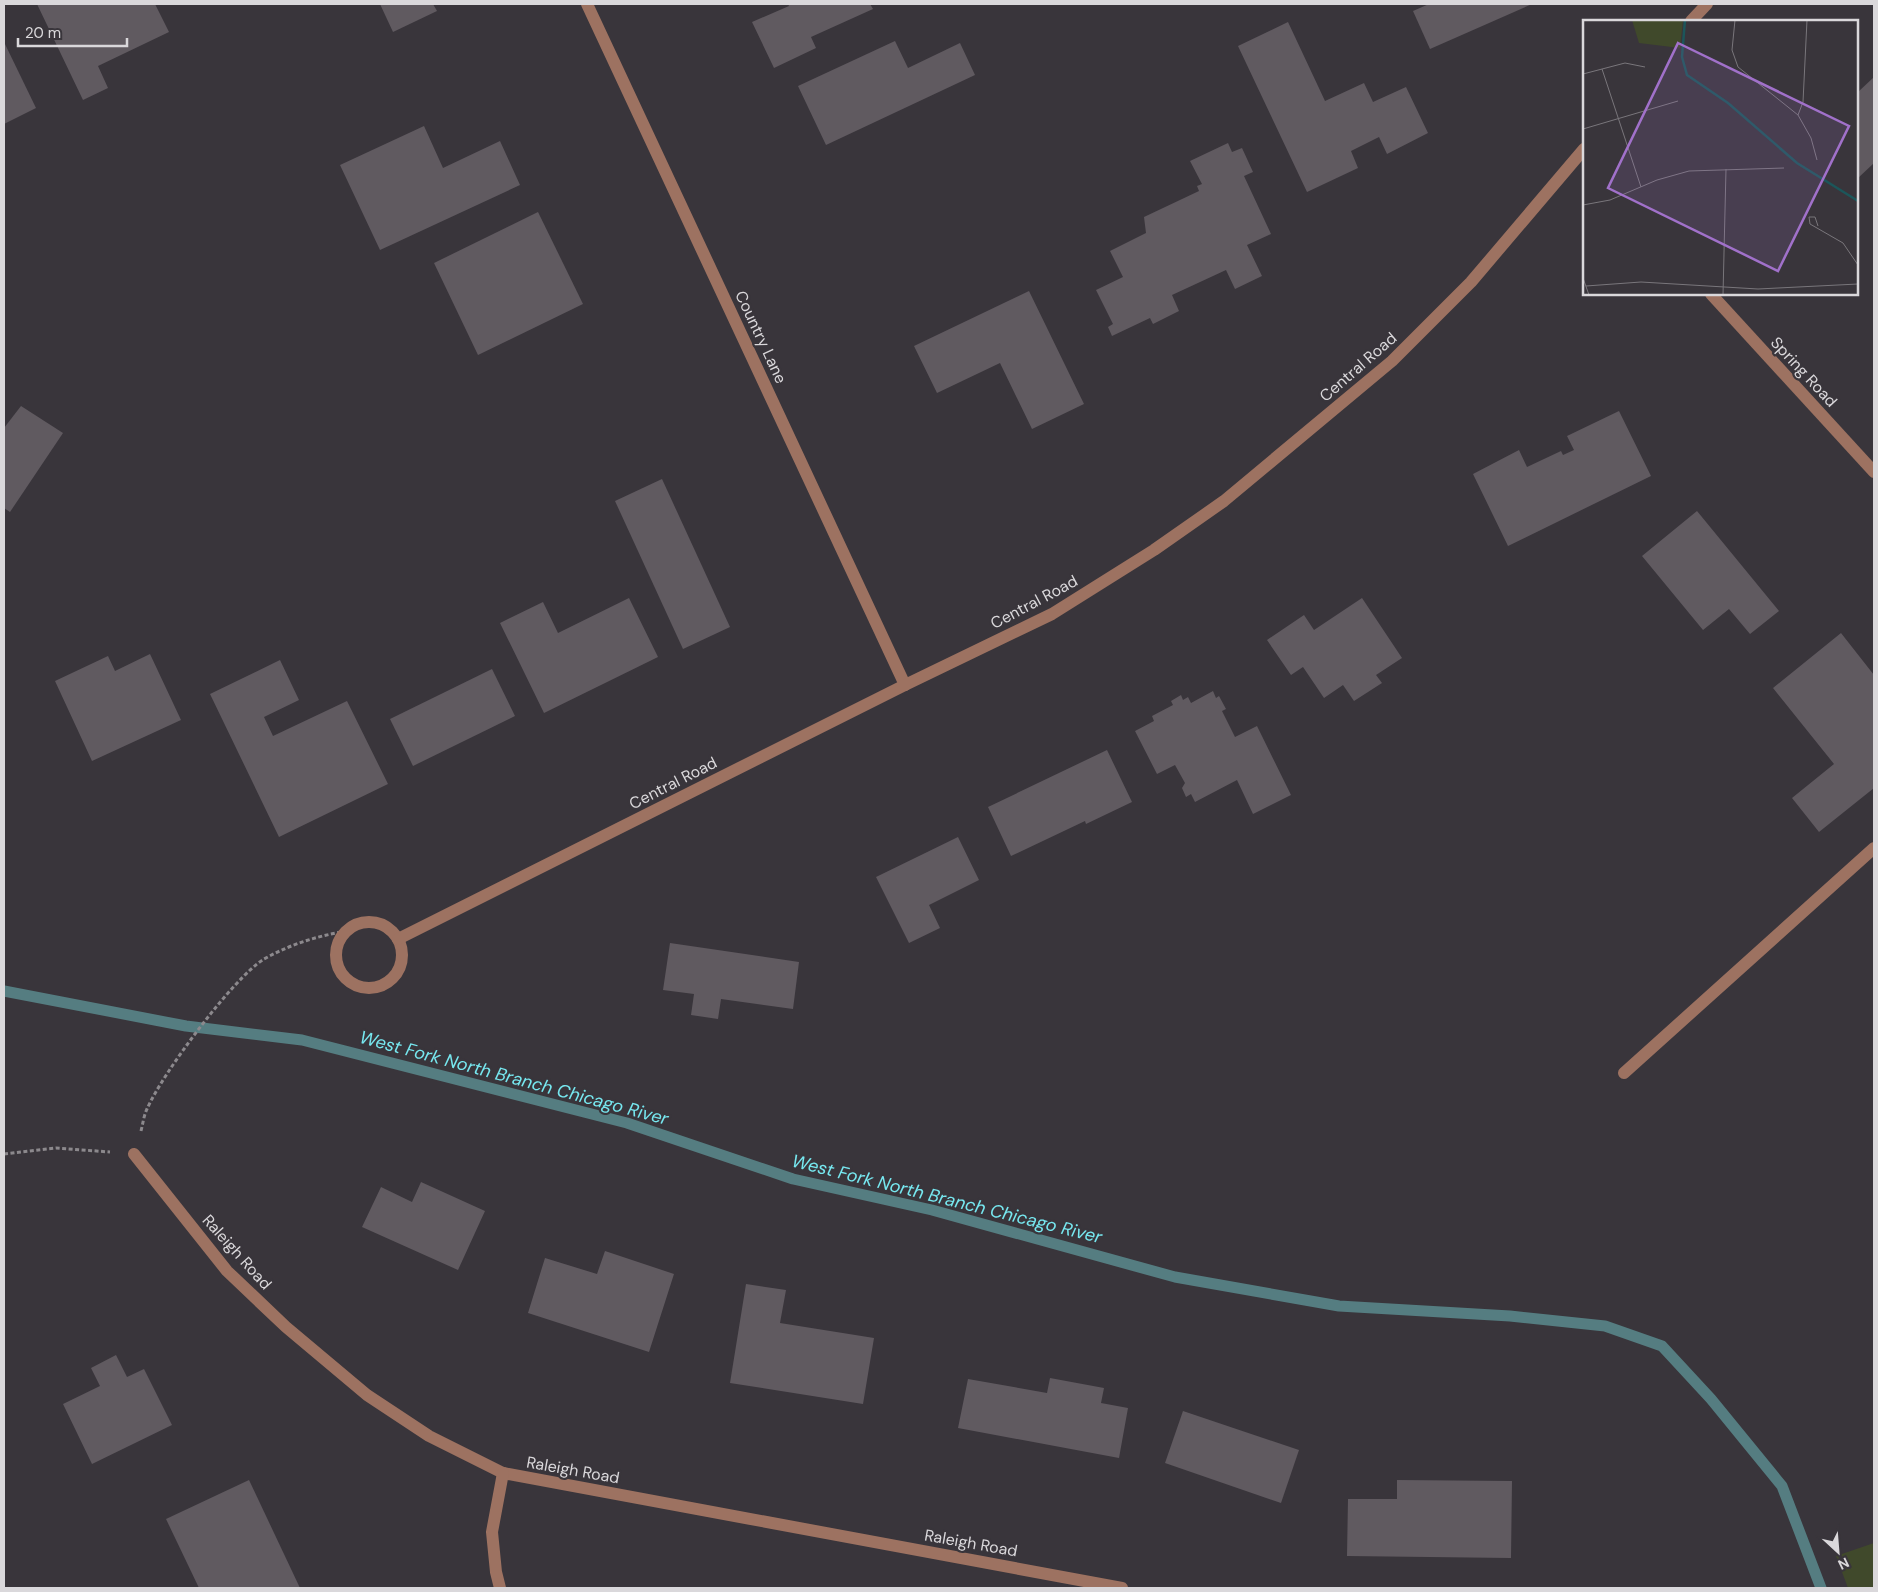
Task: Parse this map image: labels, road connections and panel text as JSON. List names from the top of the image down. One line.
{"streets":{"street":["Country Lane","Central Road","Spring Road","Raleigh Road"]},"crossings":[["Country Lane","Central Road"]],"water":["West Fork North Branch Chicago River"],"scale_bar":"20 m","north":"bottom right"}
